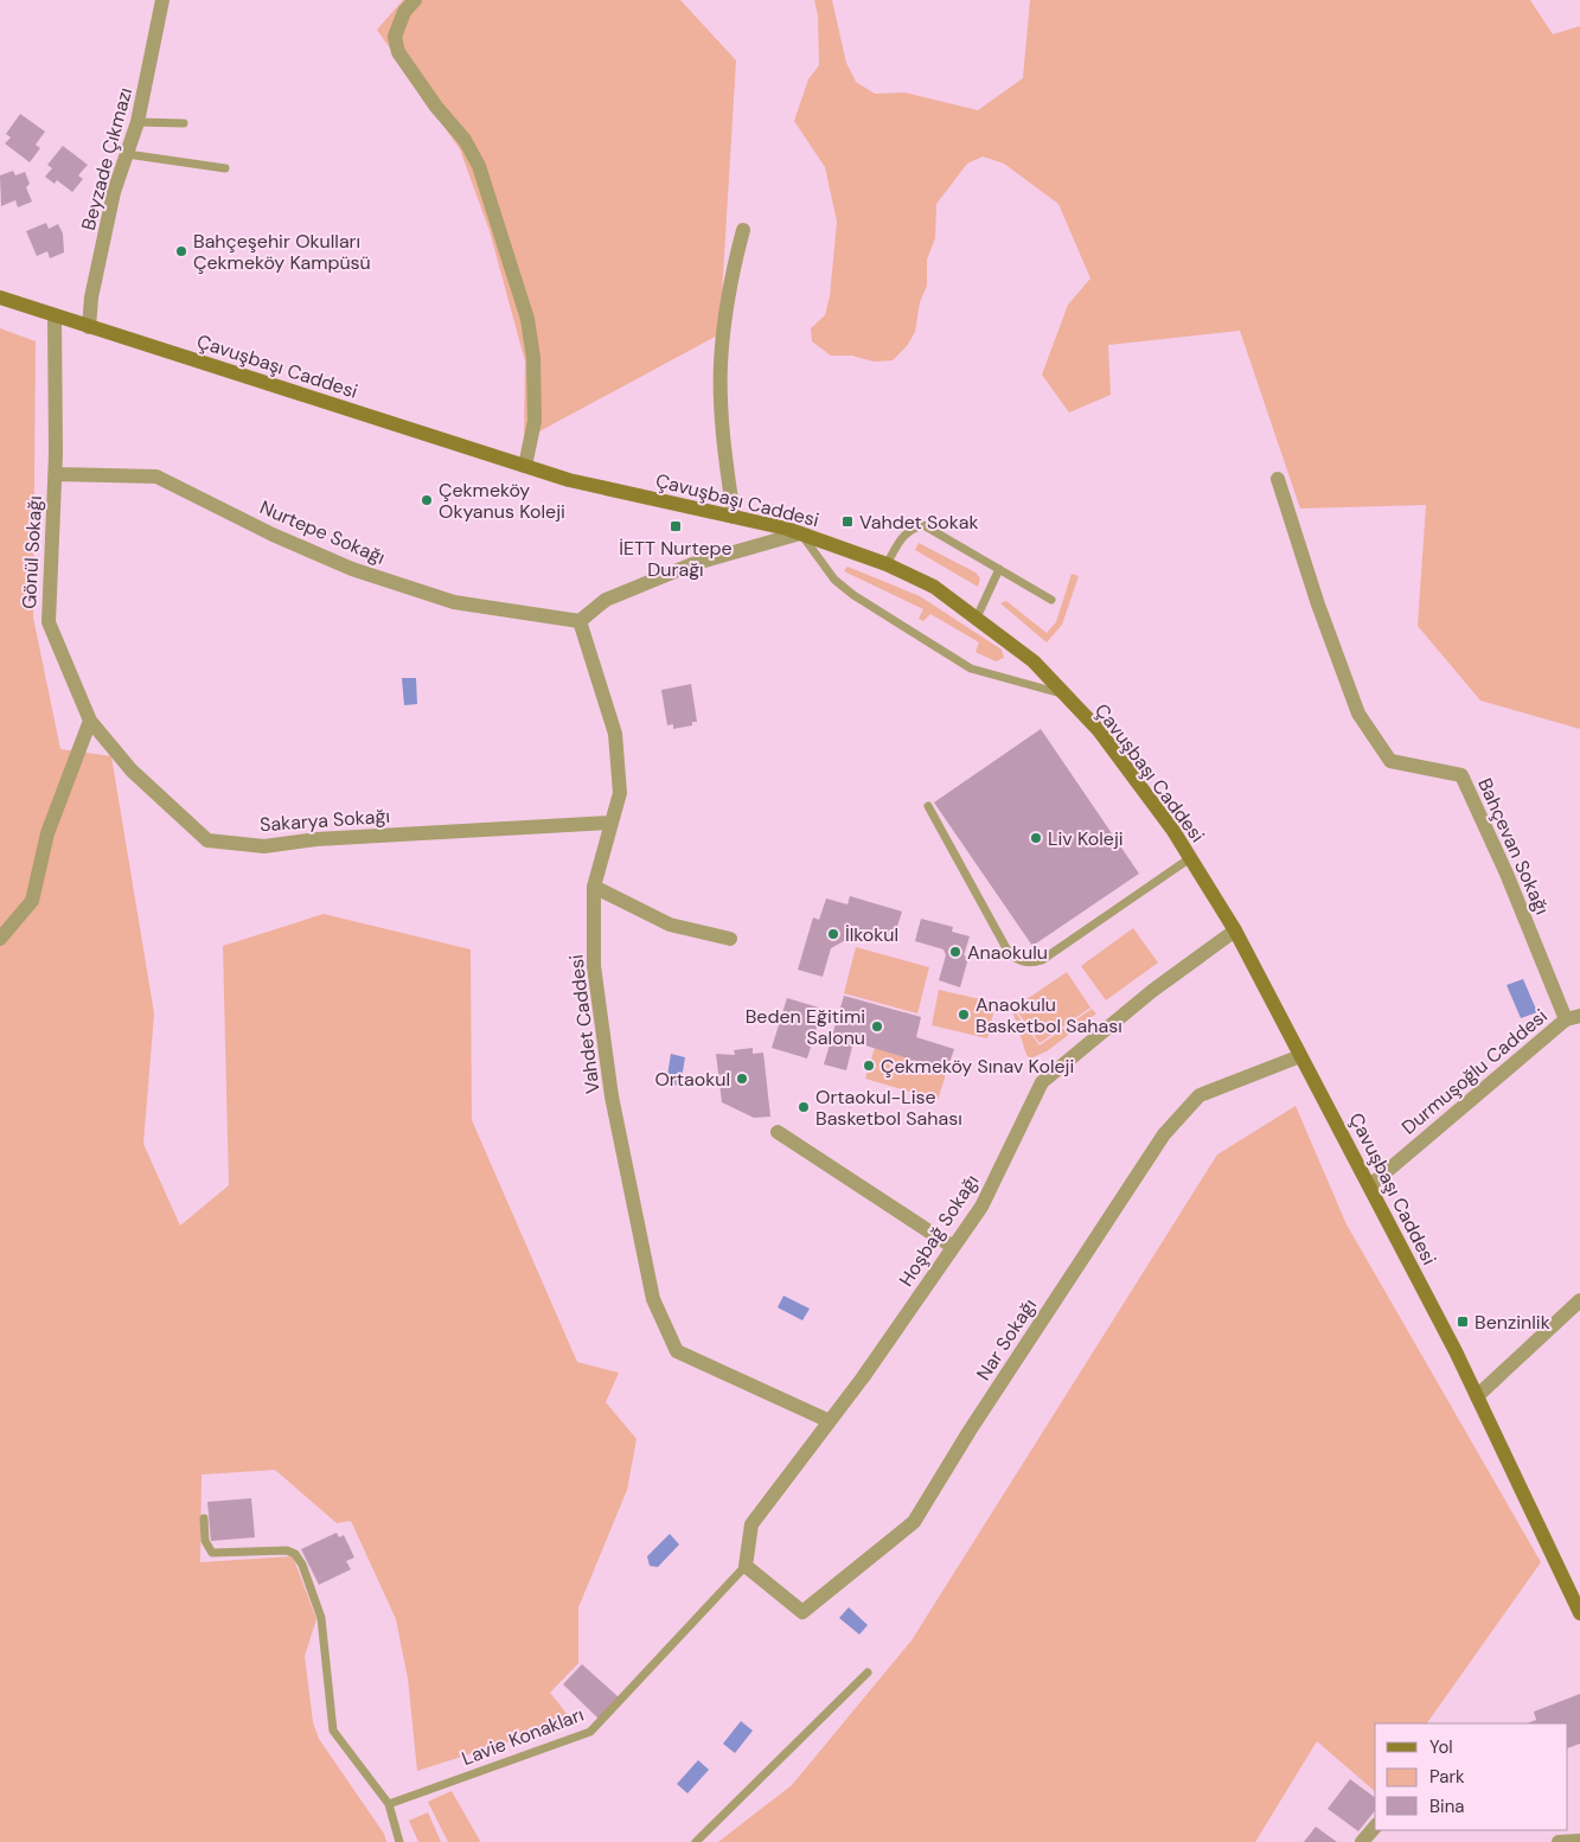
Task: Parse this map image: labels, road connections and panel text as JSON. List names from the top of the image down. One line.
{"streets":{"main road":["Çavuşbaşı Caddesi"],"street":["Beyzade Çıkmazı","Nurtepe Sokağı","Gönül Sokağı","Sakarya Sokağı","Bahçevan Sokağı","Vahdet Caddesi","Durmuşoğlu Caddesi","Hoşbağ Sokağı","Nar Sokağı"],"lane":["Lavie Konakları"]},"crossings":[["Beyzade Çıkmazı","Çavuşbaşı Caddesi"],["Çavuşbaşı Caddesi","Gönül Sokağı"],["Çavuşbaşı Caddesi","Durmuşoğlu Caddesi"],["Çavuşbaşı Caddesi","Hoşbağ Sokağı"],["Çavuşbaşı Caddesi","Nar Sokağı"],["Nurtepe Sokağı","Gönül Sokağı"],["Nurtepe Sokağı","Vahdet Caddesi"],["Gönül Sokağı","Sakarya Sokağı"],["Sakarya Sokağı","Vahdet Caddesi"],["Bahçevan Sokağı","Durmuşoğlu Caddesi"],["Vahdet Caddesi","Hoşbağ Sokağı"],["Hoşbağ Sokağı","Nar Sokağı"],["Hoşbağ Sokağı","Lavie Konakları"],["Nar Sokağı","Lavie Konakları"]],"places":{"other":["Bahçeşehir Okulları Çekmeköy Kampüsü","Çekmeköy Okyanus Koleji","Liv Koleji","İlkokul","Anaokulu","Anaokulu Basketbol Sahası","Beden Eğitimi Salonu","Çekmeköy Sınav Koleji","Ortaokul","Ortaokul-Lise Basketbol Sahası"],"transit":["Vahdet Sokak","İETT Nurtepe Durağı","Benzinlik"]},"legend":["Yol","Park","Bina"]}
